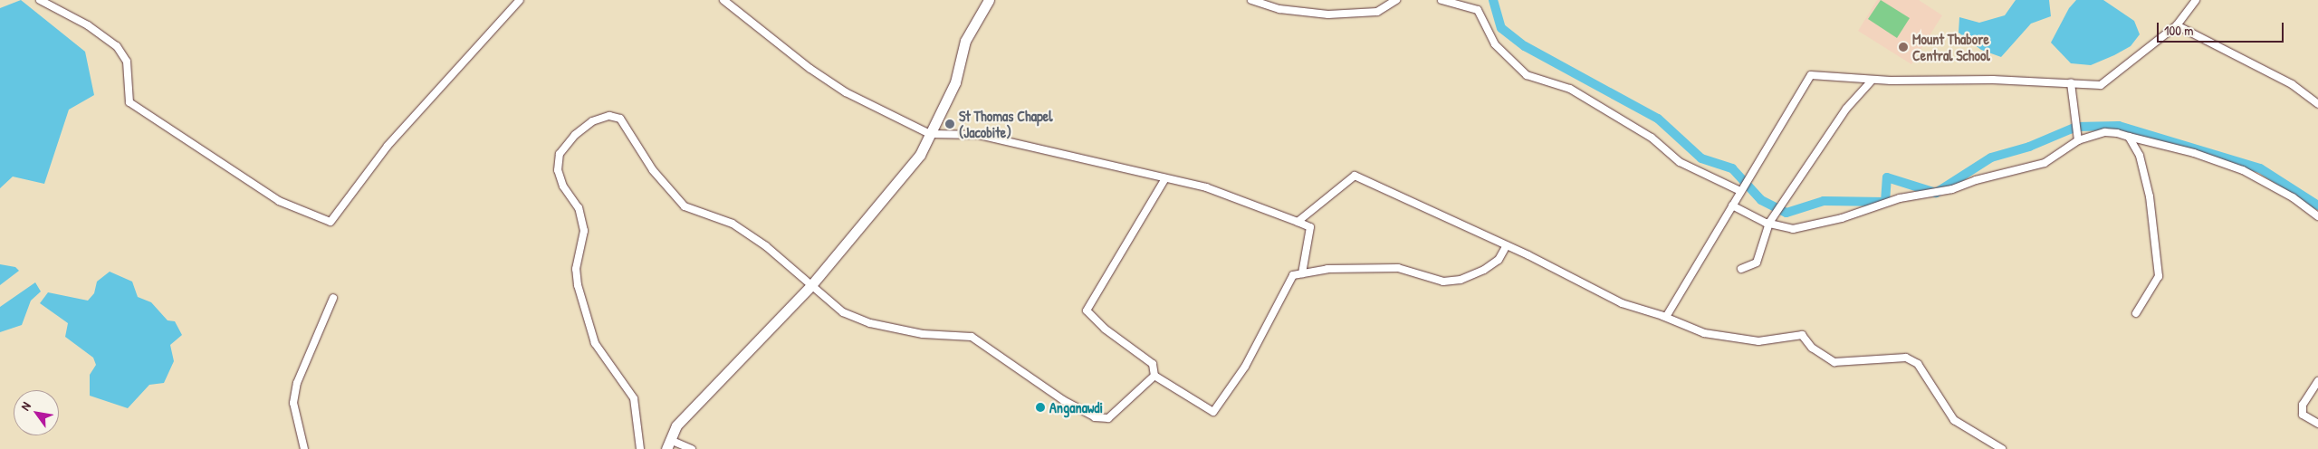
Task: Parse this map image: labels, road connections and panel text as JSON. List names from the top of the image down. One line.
{"places":["Mount Thabore Central School","St Thomas Chapel (Jacobite)","Anganawdi"],"scale_bar":"100 m","north":"top left"}
